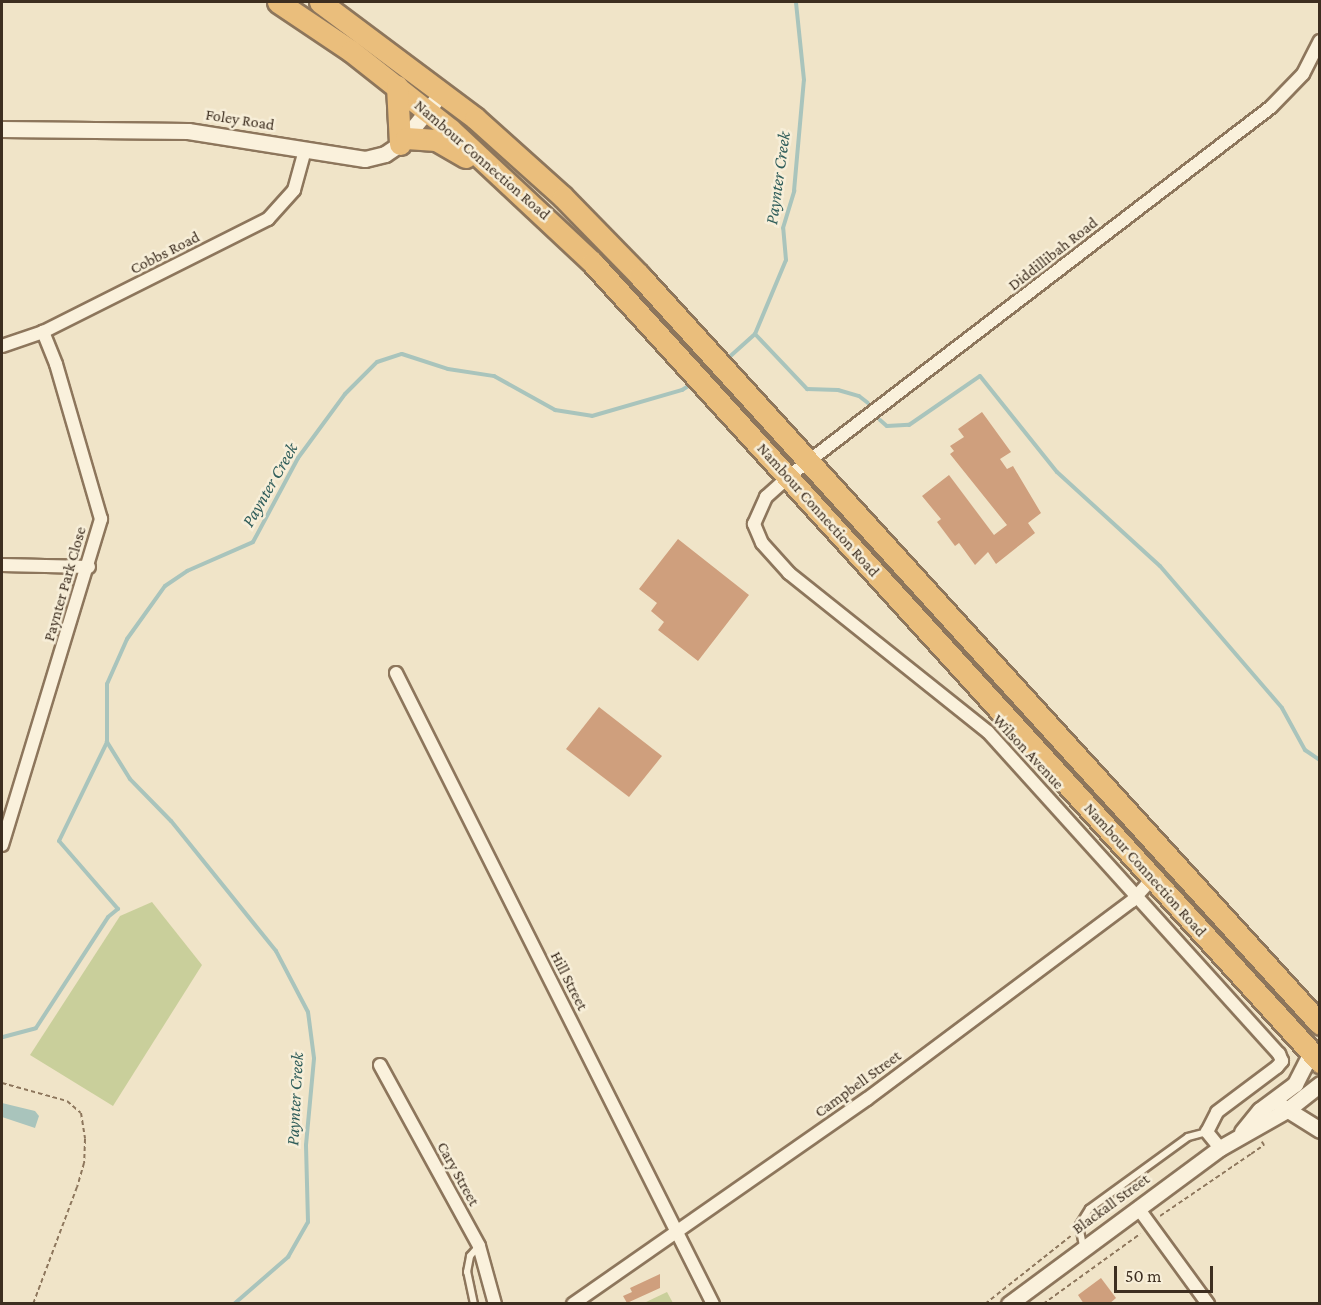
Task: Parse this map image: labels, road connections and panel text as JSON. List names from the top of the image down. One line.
{"streets":{"highway":["Nambour Connection Road"],"street":["Foley Road","Cobbs Road","Diddillibah Road","Paynter Park Close","Wilson Avenue","Hill Street","Campbell Street","Cary Street","Blackall Street"]},"crossings":[["Foley Road","Nambour Connection Road"],["Foley Road","Cobbs Road"],["Nambour Connection Road","Diddillibah Road"],["Nambour Connection Road","Wilson Avenue"],["Nambour Connection Road","Campbell Street"],["Nambour Connection Road","Blackall Street"],["Cobbs Road","Paynter Park Close"],["Diddillibah Road","Wilson Avenue"],["Wilson Avenue","Campbell Street"],["Hill Street","Campbell Street"]],"water":["Paynter Creek"],"scale_bar":"50 m"}
